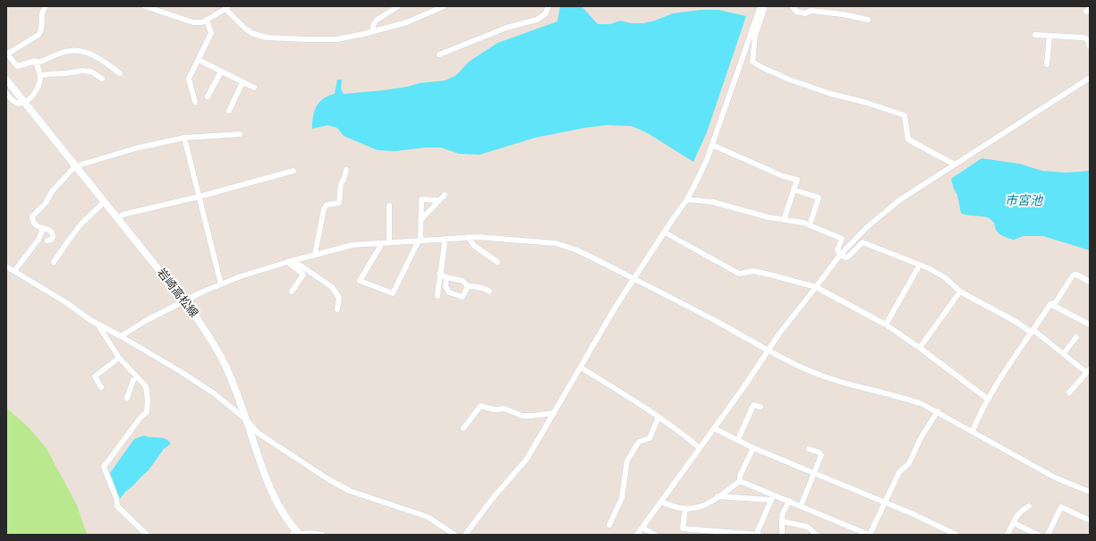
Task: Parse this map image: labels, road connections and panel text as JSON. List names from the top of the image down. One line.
{"streets":{"main road":["岩崎高松線"]},"water":["市宮池"]}
